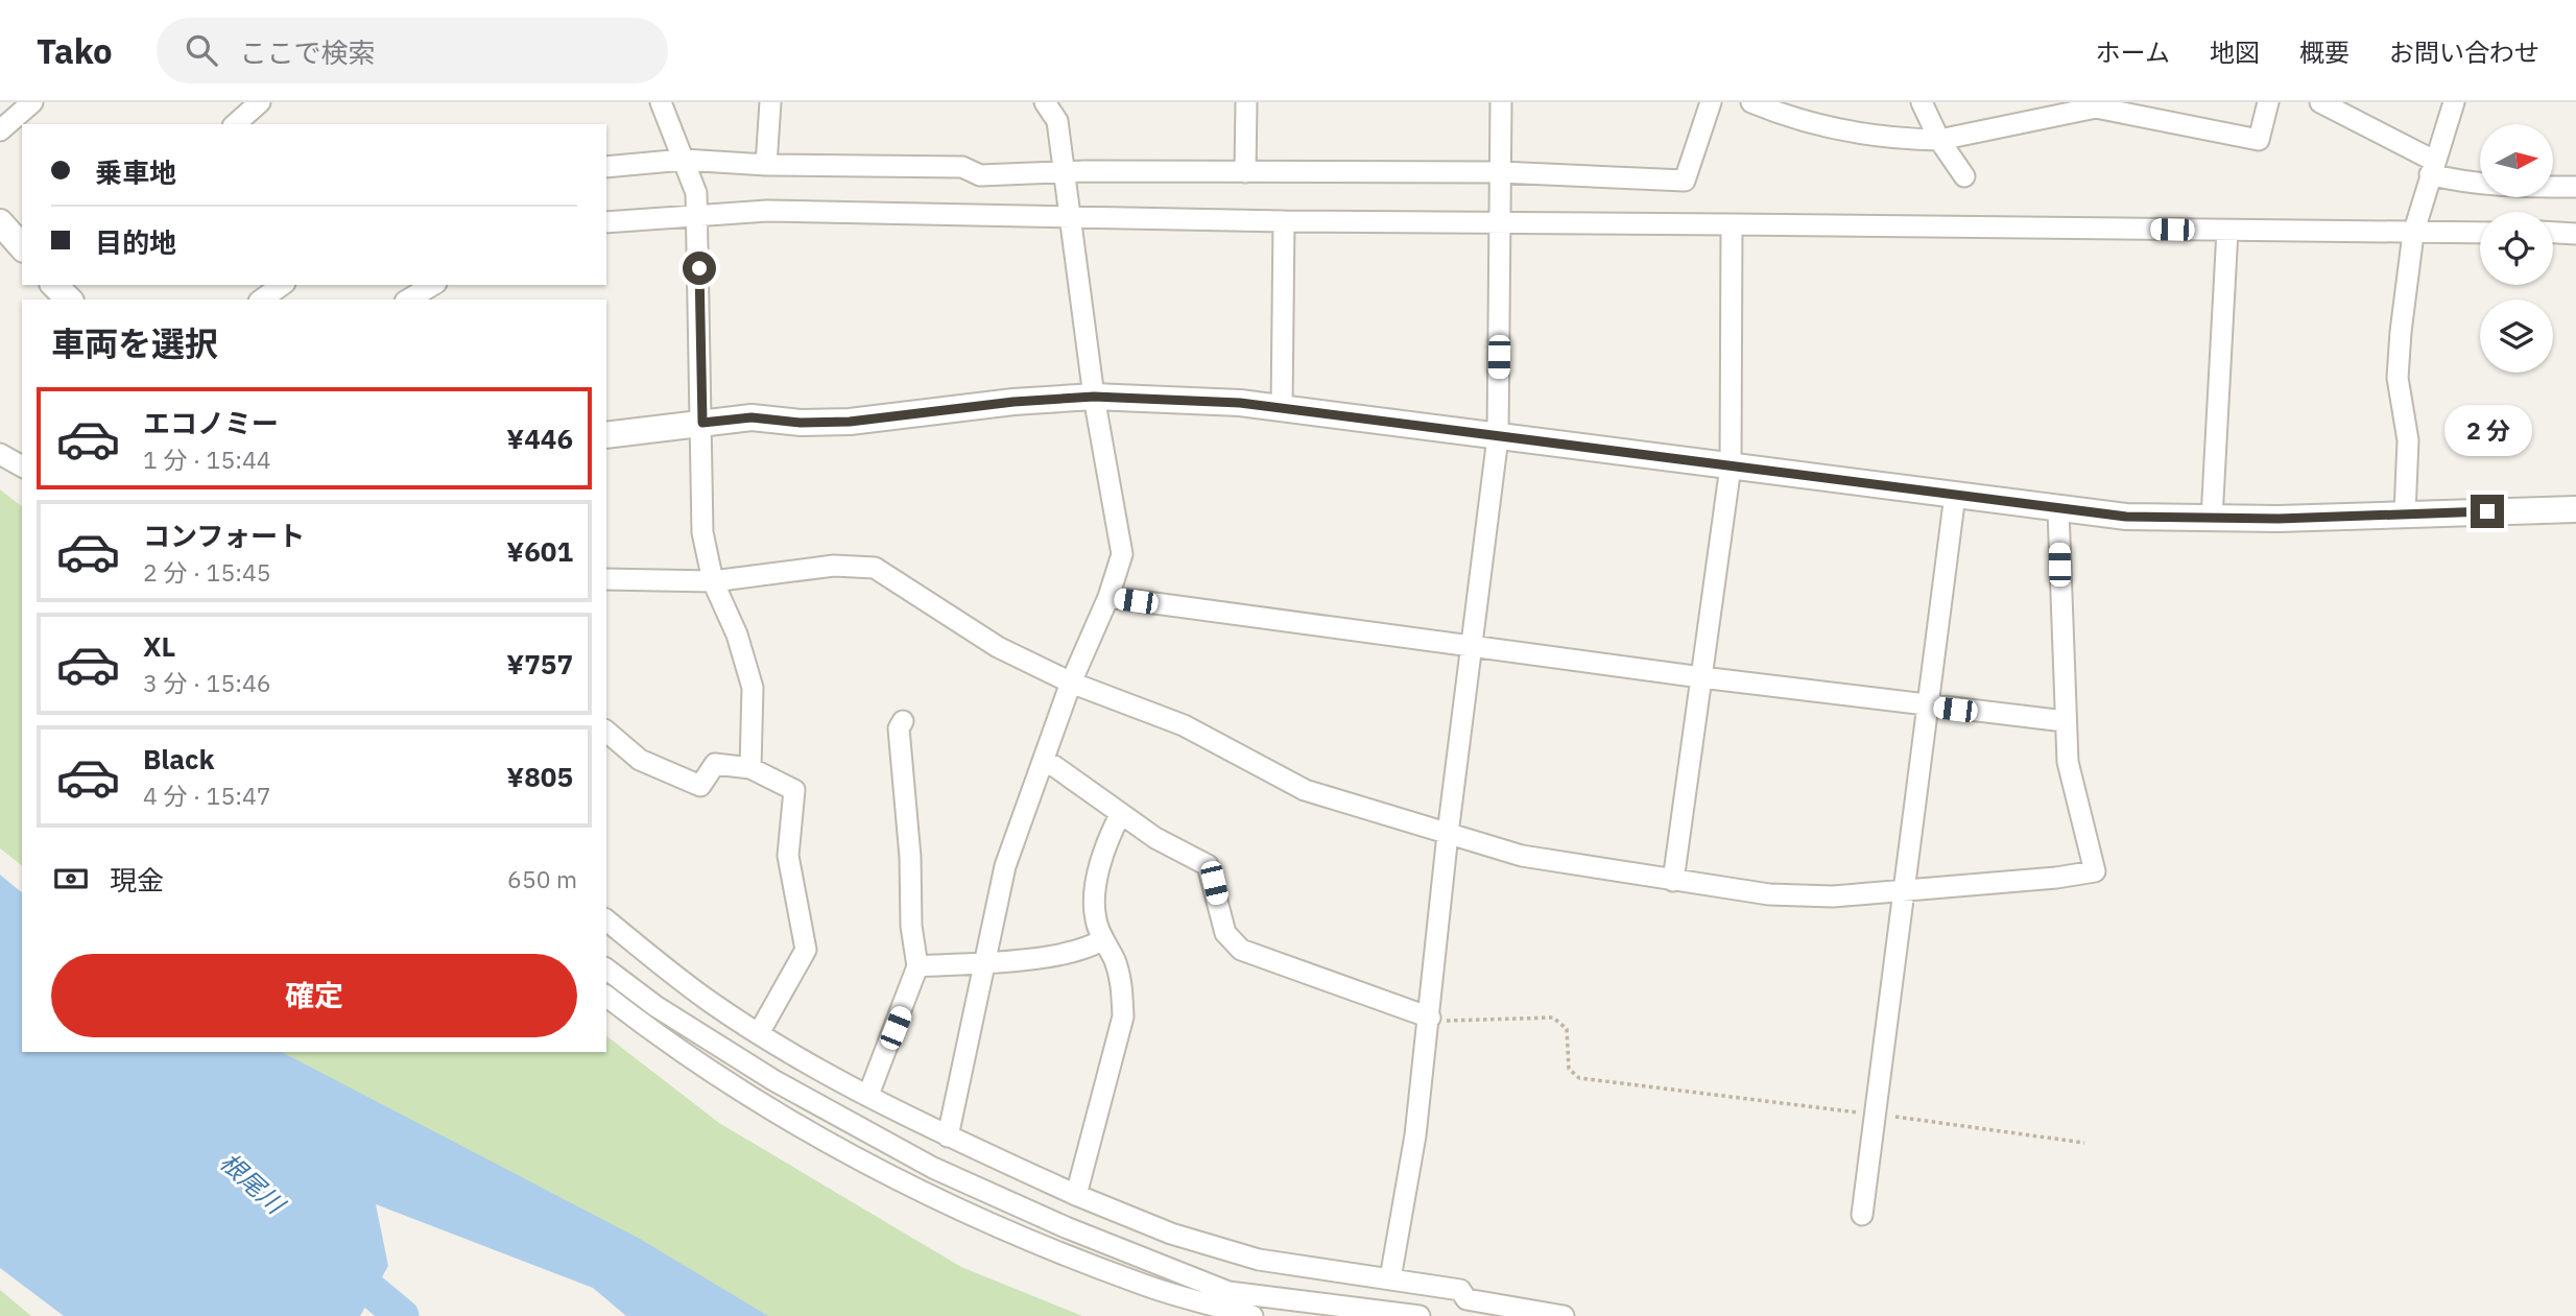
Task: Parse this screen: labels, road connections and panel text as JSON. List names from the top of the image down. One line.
{"water":["根尾川"],"north":"right","page":{"header":"Tako","search":"ここで検索","nav":["ホーム","地図","概要","お問い合わせ"],"banner":["乗車地","目的地"],"heading":"車両を選択","list":[{"name":"エコノミー","note":"1 分 · 15:44","value":"¥446"},{"name":"コンフォート","note":"2 分 · 15:45","value":"¥601"},{"name":"XL","note":"3 分 · 15:46","value":"¥757"},{"name":"Black","note":"4 分 · 15:47","value":"¥805"}],"bubble":"2 分","pay":["現金","650 m"],"buttons":"確定"}}
